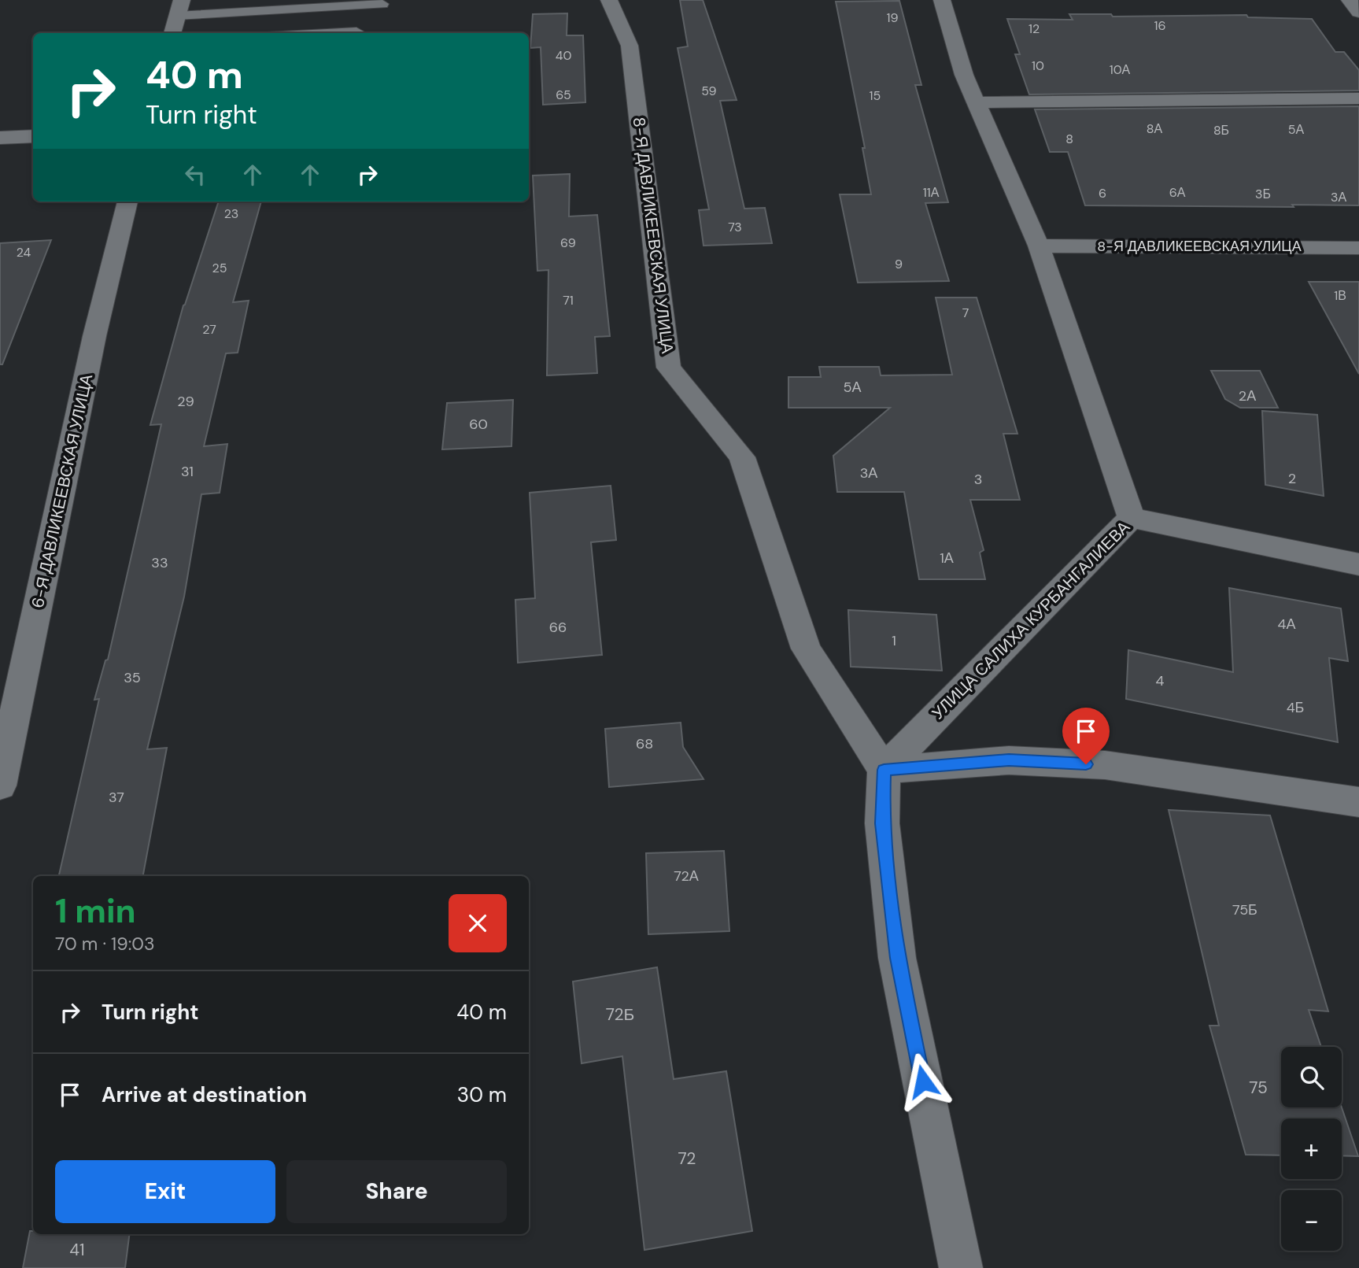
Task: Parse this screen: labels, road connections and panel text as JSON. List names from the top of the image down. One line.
{"streets":{"street":["8-Я ДАВЛИКЕЕВСКАЯ УЛИЦА","6-Я ДАВЛИКЕЕВСКАЯ УЛИЦА","УЛИЦА САЛИХА КУРБАНГАЛИЕВА"]},"crossings":[["8-Я ДАВЛИКЕЕВСКАЯ УЛИЦА","УЛИЦА САЛИХА КУРБАНГАЛИЕВА"]],"house_numbers":["19","16","12","40","10","10А","59","65","15","8А","5А","8Б","8","11А","6А","6","3Б","3А","23","73","69","24","9","25","1В","71","7","27","5А","2А","29","60","31","3А","2","3","1А","33","4А","66","1","35","4","4Б","68","37","72А","75Б","72Б","75","72","41"],"page":{"turn":["40 m","Turn right"],"heading":["1 min","70 m · 19:03"],"list":[{"name":"Turn right","value":"40 m"},{"name":"Arrive at destination","value":"30 m"}],"map_buttons":["+","−"],"buttons":["Exit","Share"]}}
